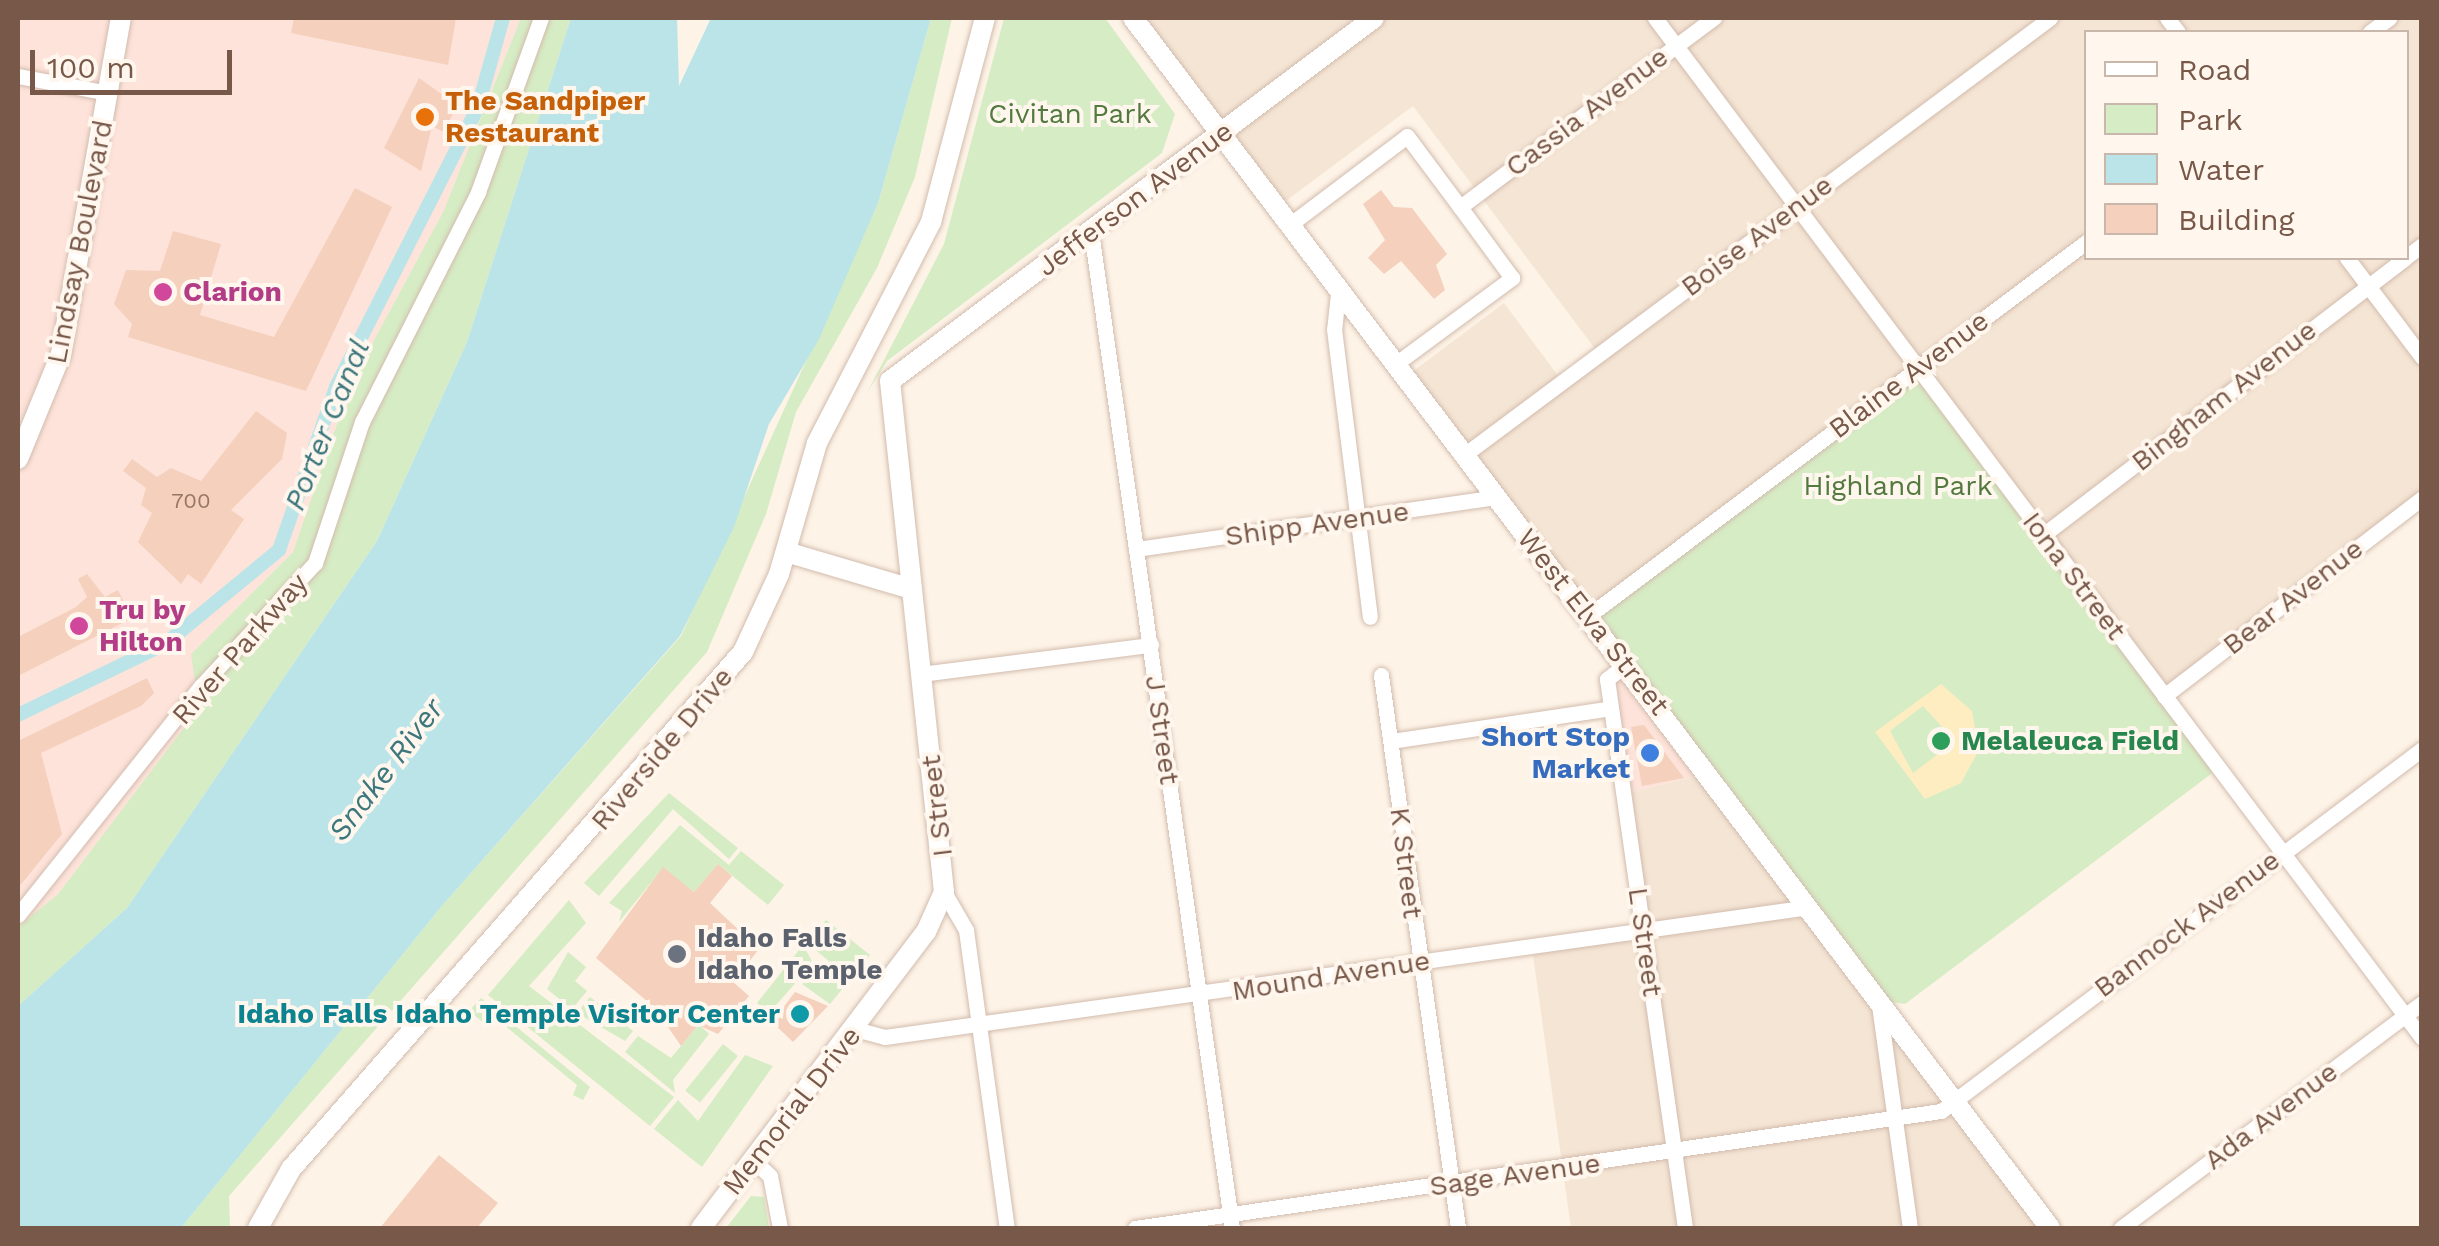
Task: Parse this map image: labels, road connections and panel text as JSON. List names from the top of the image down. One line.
{"streets":{"street":["Cassia Avenue","Jefferson Avenue","Boise Avenue","Lindsay Boulevard","Blaine Avenue","Bingham Avenue","Shipp Avenue","Iona Street","Bear Avenue","West Elva Street","River Parkway","J Street","Riverside Drive","I Street","K Street","Bannock Avenue","L Street","Mound Avenue","Memorial Drive","Ada Avenue","Sage Avenue"]},"crossings":[["Cassia Avenue","Iona Street"],["Jefferson Avenue","West Elva Street"],["Jefferson Avenue","J Street"],["Jefferson Avenue","I Street"],["Boise Avenue","Iona Street"],["Boise Avenue","West Elva Street"],["Blaine Avenue","Iona Street"],["Blaine Avenue","West Elva Street"],["Bingham Avenue","Iona Street"],["Shipp Avenue","West Elva Street"],["Shipp Avenue","J Street"],["Iona Street","Bear Avenue"],["Iona Street","Bannock Avenue"],["Iona Street","Ada Avenue"],["West Elva Street","Bannock Avenue"],["West Elva Street","L Street"],["West Elva Street","Mound Avenue"],["J Street","Mound Avenue"],["J Street","Sage Avenue"],["I Street","Mound Avenue"],["I Street","Memorial Drive"],["K Street","Mound Avenue"],["K Street","Sage Avenue"],["Bannock Avenue","Sage Avenue"],["L Street","Mound Avenue"],["L Street","Sage Avenue"],["Mound Avenue","Memorial Drive"]],"water":["Porter Canal","Snake River"],"parks":["Civitan Park","Highland Park"],"places":["The Sandpiper Restaurant","Clarion","Tru by Hilton","Melaleuca Field","Short Stop Market","Idaho Falls Idaho Temple","Idaho Falls Idaho Temple Visitor Center"],"house_numbers":["700"],"legend":["Road","Park","Water","Building"],"scale_bar":"100 m"}
